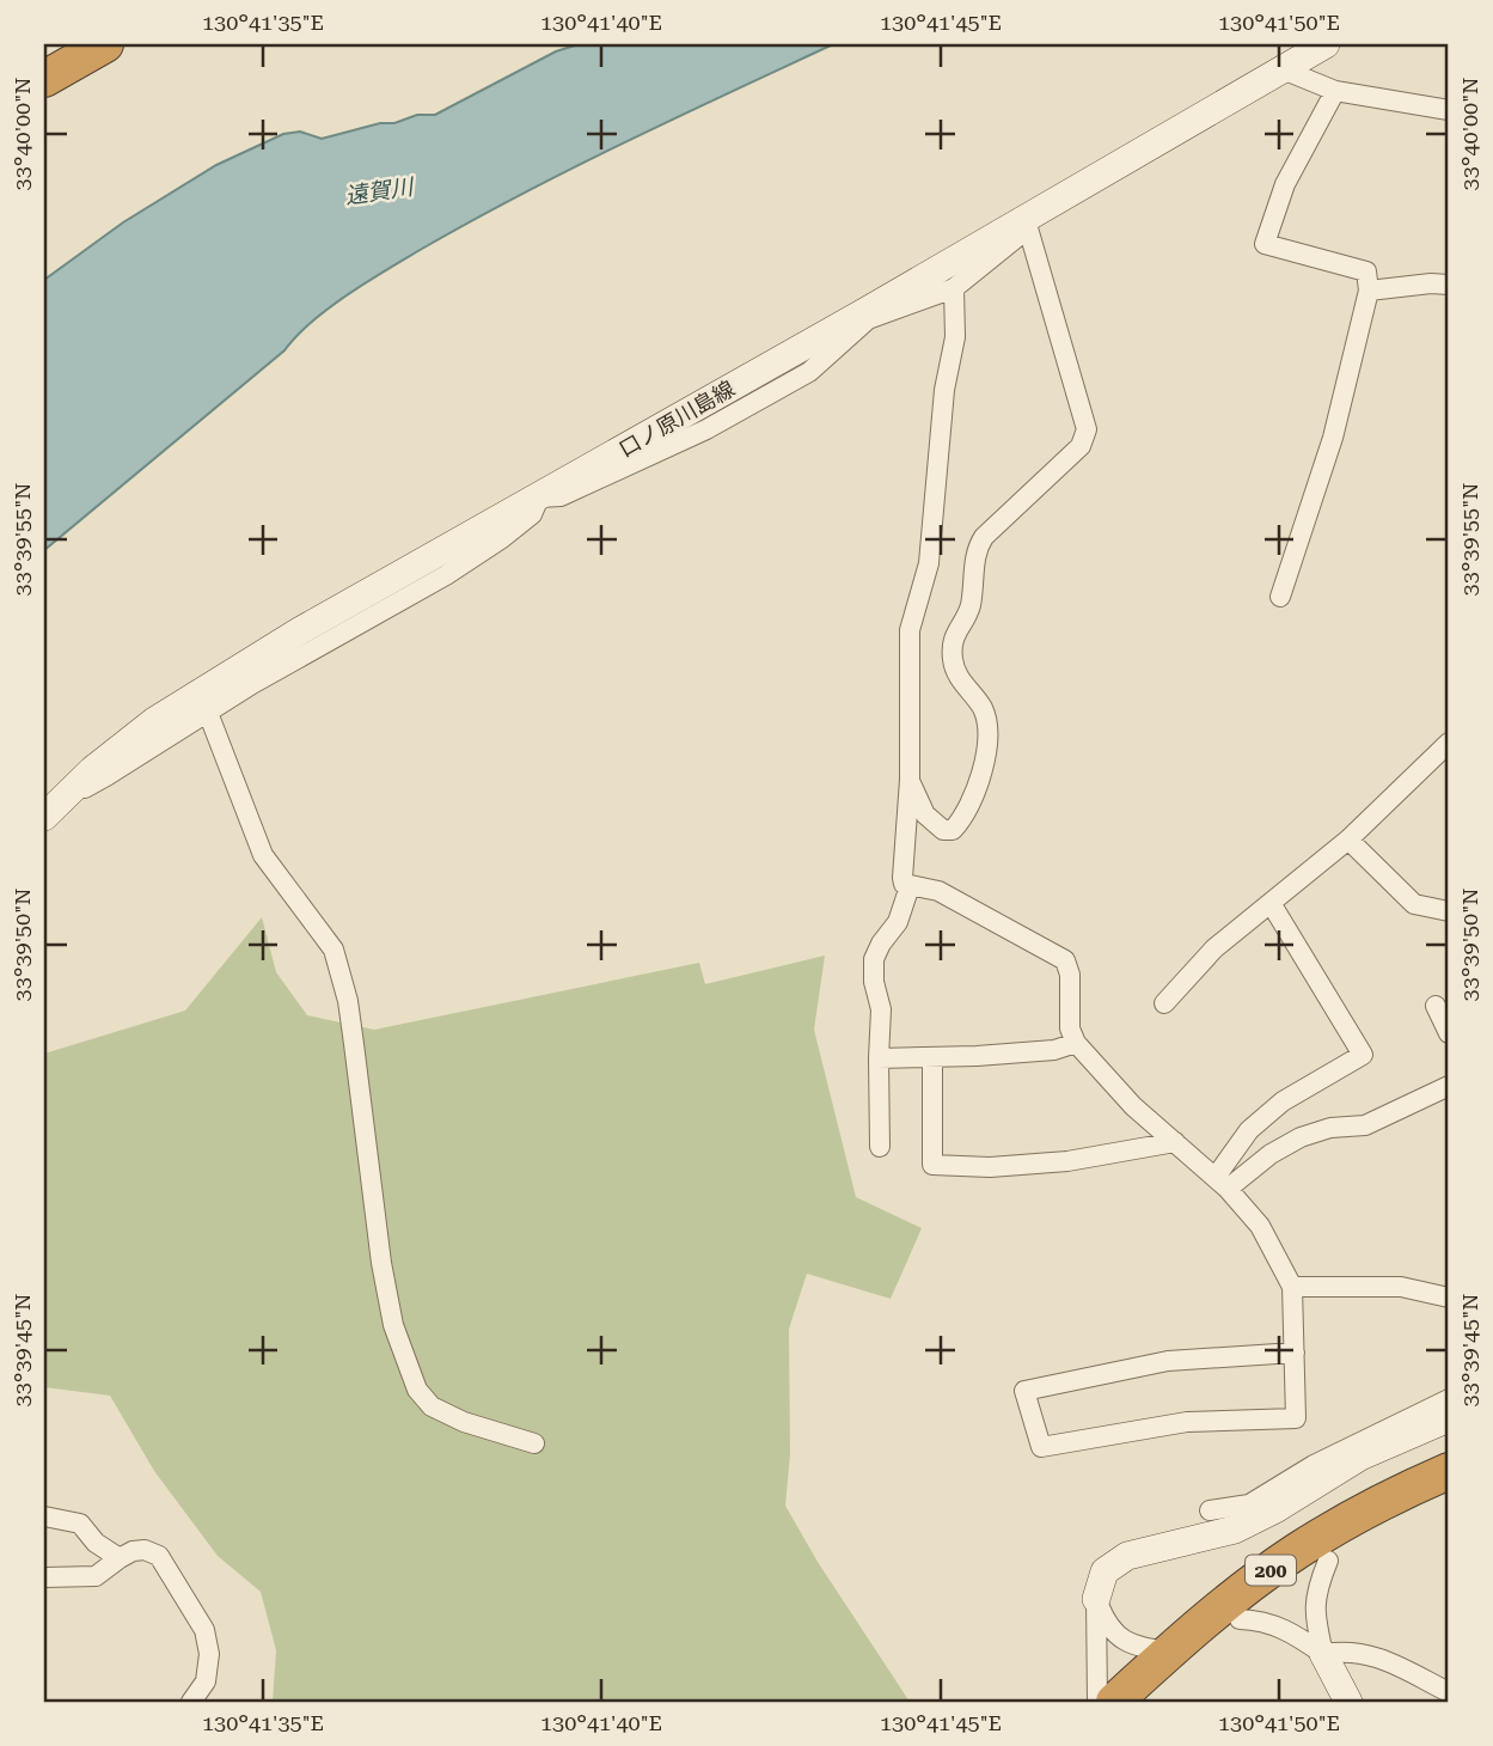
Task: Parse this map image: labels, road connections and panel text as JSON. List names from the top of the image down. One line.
{"streets":{"highway":["200"],"main road":["口ノ原川島線"]},"water":["遠賀川"],"coordinates":["130°41'35\"E","130°41'40\"E","130°41'45\"E","130°41'50\"E","33°40'00\"N","33°39'55\"N","33°39'50\"N","33°39'45\"N"]}
